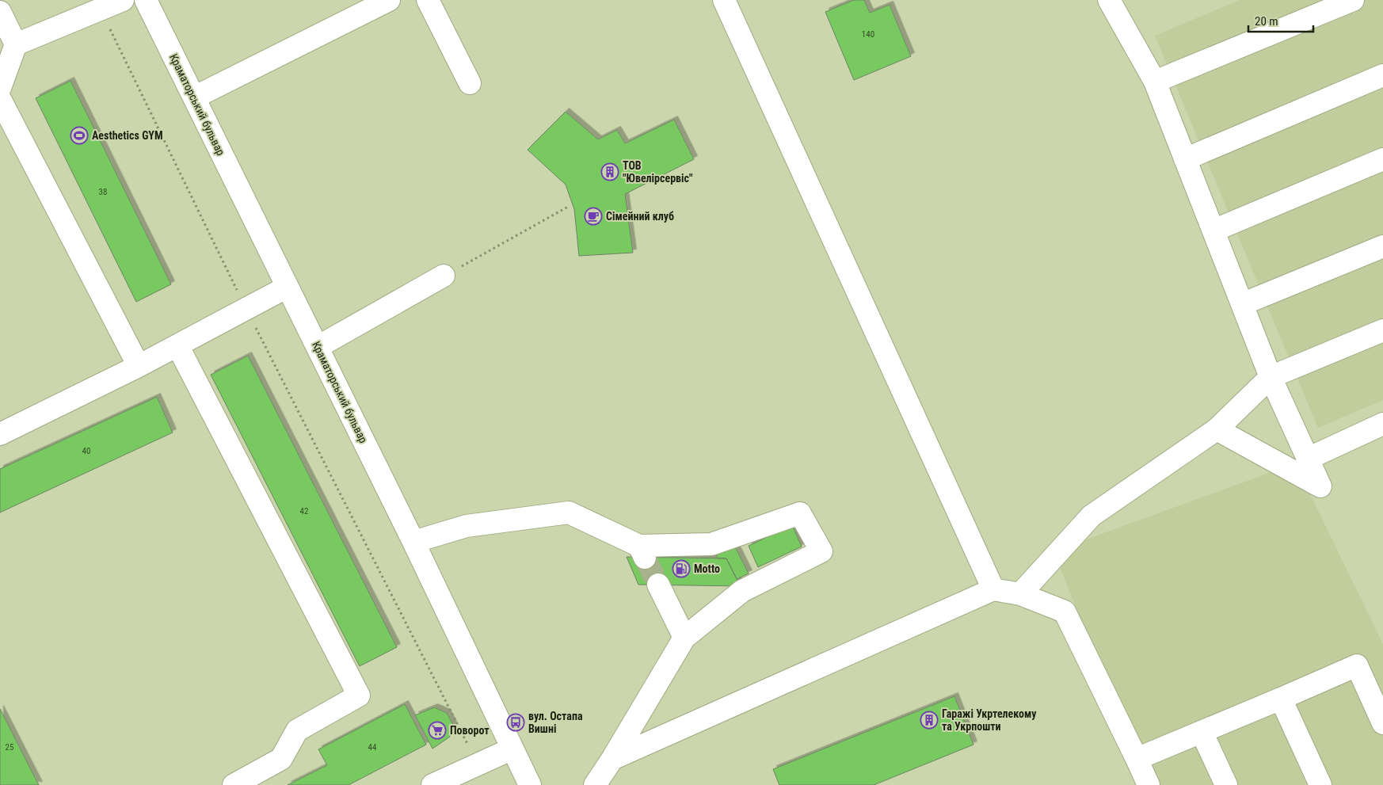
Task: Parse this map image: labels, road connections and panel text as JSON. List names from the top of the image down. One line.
{"streets":{"street":["Краматорський бульвар"]},"places":{"sports":["Aesthetics GYM"],"building":["ТОВ \"Ювелірсервіс\"","Гаражі Укртелекому та Укрпошти"],"cafe":["Сімейний клуб"],"fuel station":["Motto"],"bus stop":["вул. Остапа Вишні"],"supermarket":["Поворот"]},"house_numbers":["140","38","40","42","25","44"],"scale_bar":"20 m"}
